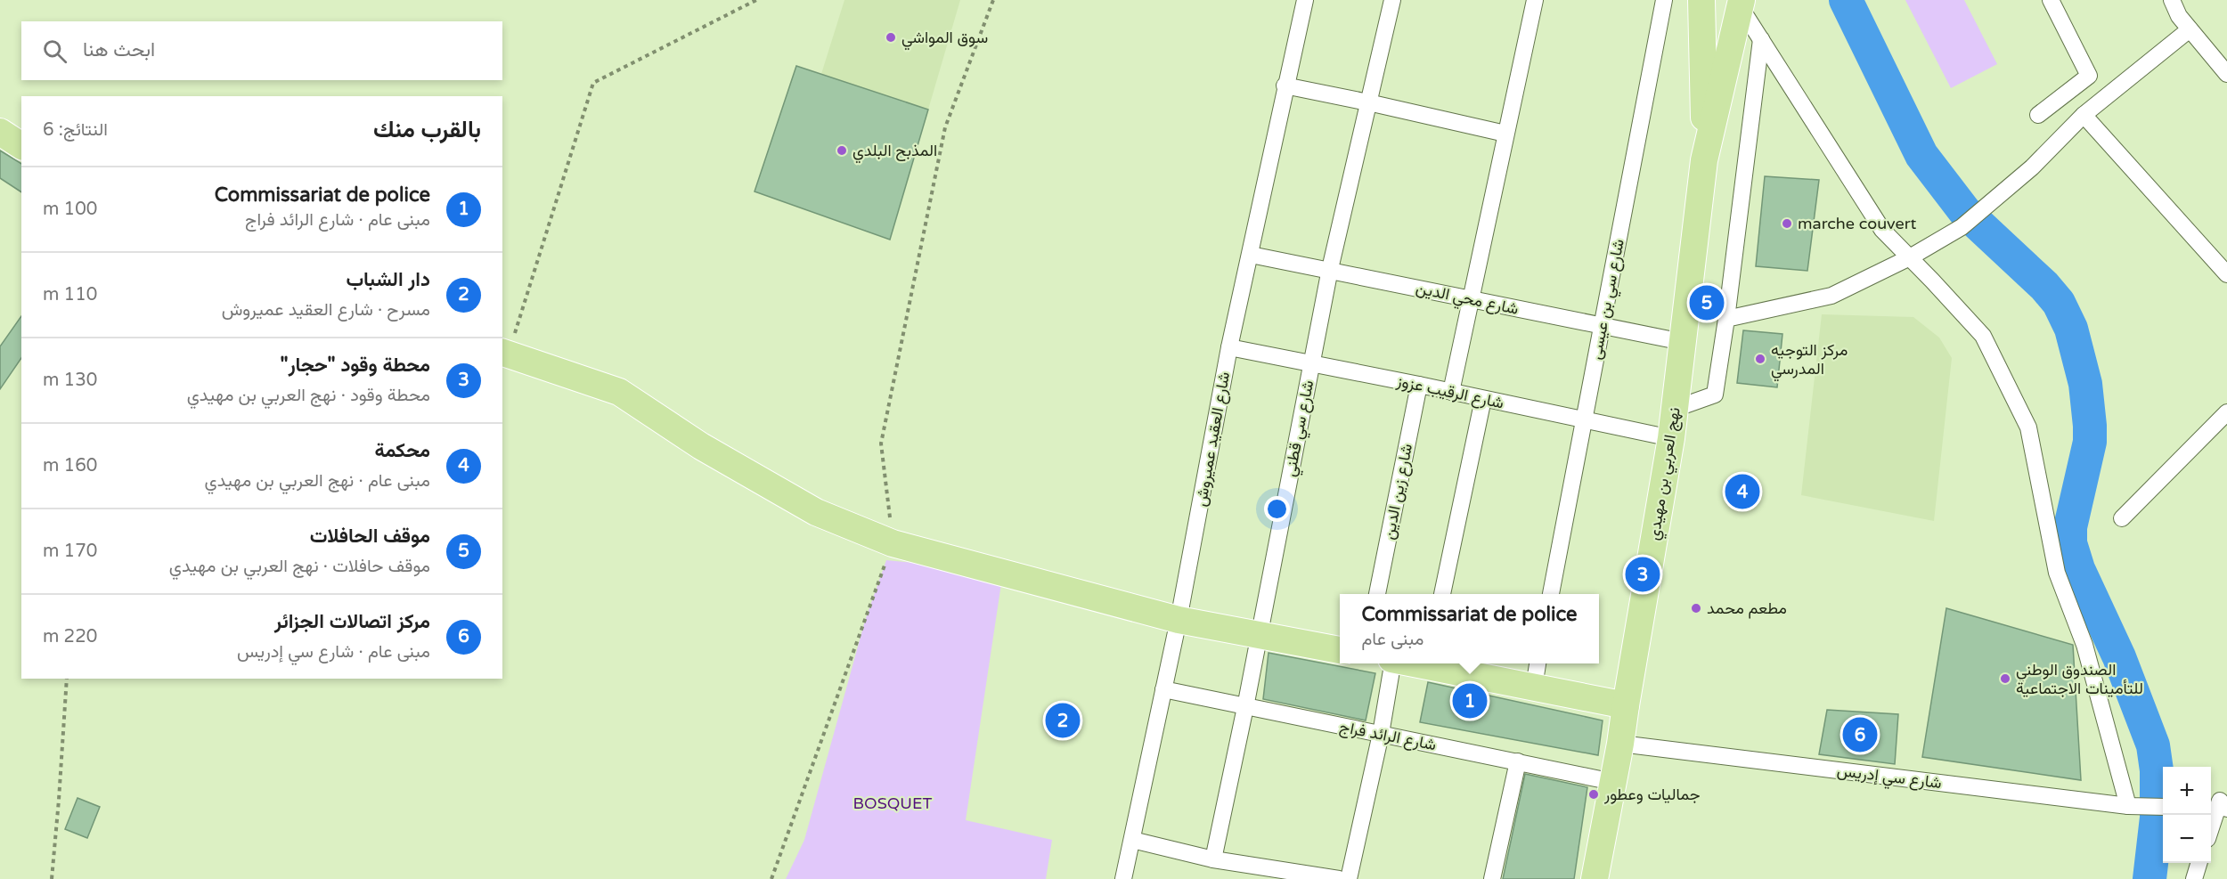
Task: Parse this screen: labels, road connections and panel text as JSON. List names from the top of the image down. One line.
{"streets":{"main road":["نهج العربي بن مهيدي"],"street":["شارع محي الدين","شارع سي بن عيسى","شارع الرقيب عزوز","شارع سي قطني","شارع العقيد عميروش","شارع زين الدين","شارع الرائد فراج","شارع سي إدريس"]},"crossings":[["شارع محي الدين","شارع سي بن عيسى"],["شارع محي الدين","شارع سي قطني"],["شارع محي الدين","شارع العقيد عميروش"],["شارع محي الدين","نهج العربي بن مهيدي"],["شارع سي بن عيسى","شارع الرقيب عزوز"],["شارع الرقيب عزوز","شارع سي قطني"],["شارع الرقيب عزوز","شارع العقيد عميروش"],["شارع الرقيب عزوز","نهج العربي بن مهيدي"],["شارع الرقيب عزوز","شارع زين الدين"],["شارع سي قطني","شارع الرائد فراج"],["شارع العقيد عميروش","شارع الرائد فراج"],["نهج العربي بن مهيدي","شارع الرائد فراج"],["نهج العربي بن مهيدي","شارع سي إدريس"]],"parks":["BOSQUET"],"places":["سوق المواشي","المذبح البلدي","marche couvert","مركز التوجيه المدرسي","مطعم محمد","الصندوق الوطني للتأمينات الاجتماعية","جماليات وعطور"],"page":{"search":"ابحث هنا","heading":["بالقرب منك","النتائج: 6"],"list":[{"mark":"1","name":"Commissariat de police","note":"مبنى عام · شارع الرائد فراج","value":"100 m"},{"mark":"2","name":"دار الشباب","note":"مسرح · شارع العقيد عميروش","value":"110 m"},{"mark":"3","name":"محطة وقود \"حجار\"","note":"محطة وقود · نهج العربي بن مهيدي","value":"130 m"},{"mark":"4","name":"محكمة","note":"مبنى عام · نهج العربي بن مهيدي","value":"160 m"},{"mark":"5","name":"موقف الحافلات","note":"موقف حافلات · نهج العربي بن مهيدي","value":"170 m"},{"mark":"6","name":"مركز اتصالات الجزائر","note":"مبنى عام · شارع سي إدريس","value":"220 m"}],"pins":["5","4","3","1","2","6"],"popup":["Commissariat de police","مبنى عام"],"map_buttons":["+","−"]}}
